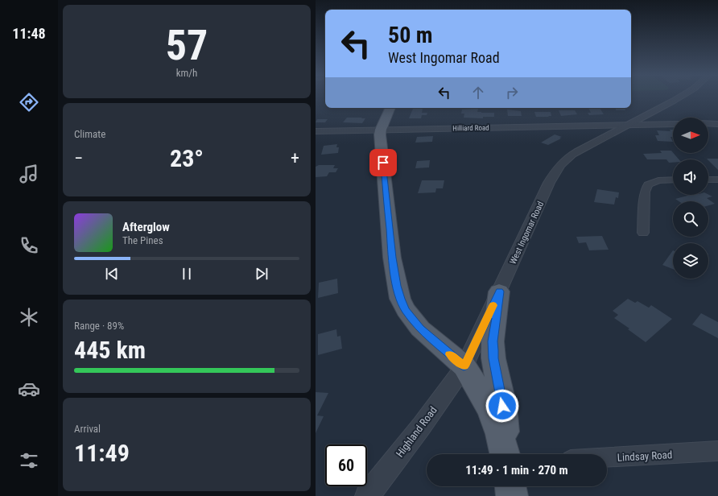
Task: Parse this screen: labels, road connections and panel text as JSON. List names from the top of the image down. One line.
{"streets":{"street":["Hilliard Road","West Ingomar Road","Highland Road","Lindsay Road"]},"crossings":[["Hilliard Road","West Ingomar Road"],["West Ingomar Road","Highland Road"]],"north":"right","page":{"tabs":"11:48","tile":[["57","km/h"],"Climate",["Range · 89%","445 km"],["Arrival","11:49"]],"turn":["50 m","West Ingomar Road"],"heat":["−","23°","+"],"song":["Afterglow","The Pines"],"limit":"60","trip":"11:49 · 1 min · 270 m"}}
